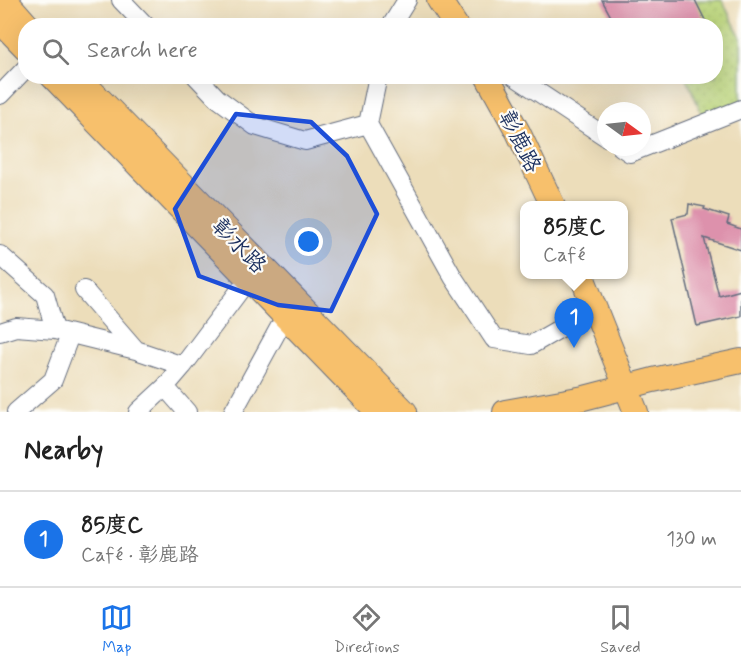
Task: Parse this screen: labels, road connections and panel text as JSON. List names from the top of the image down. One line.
{"streets":{"main road":["彰鹿路","彰水路"]},"north":"right","page":{"search":"Search here","popup":["85度C","Café"],"pins":"1","heading":"Nearby","list":[{"mark":"1","name":"85度C","note":"Café · 彰鹿路","value":"130 m"}],"nav":["Map","Directions","Saved"]}}
